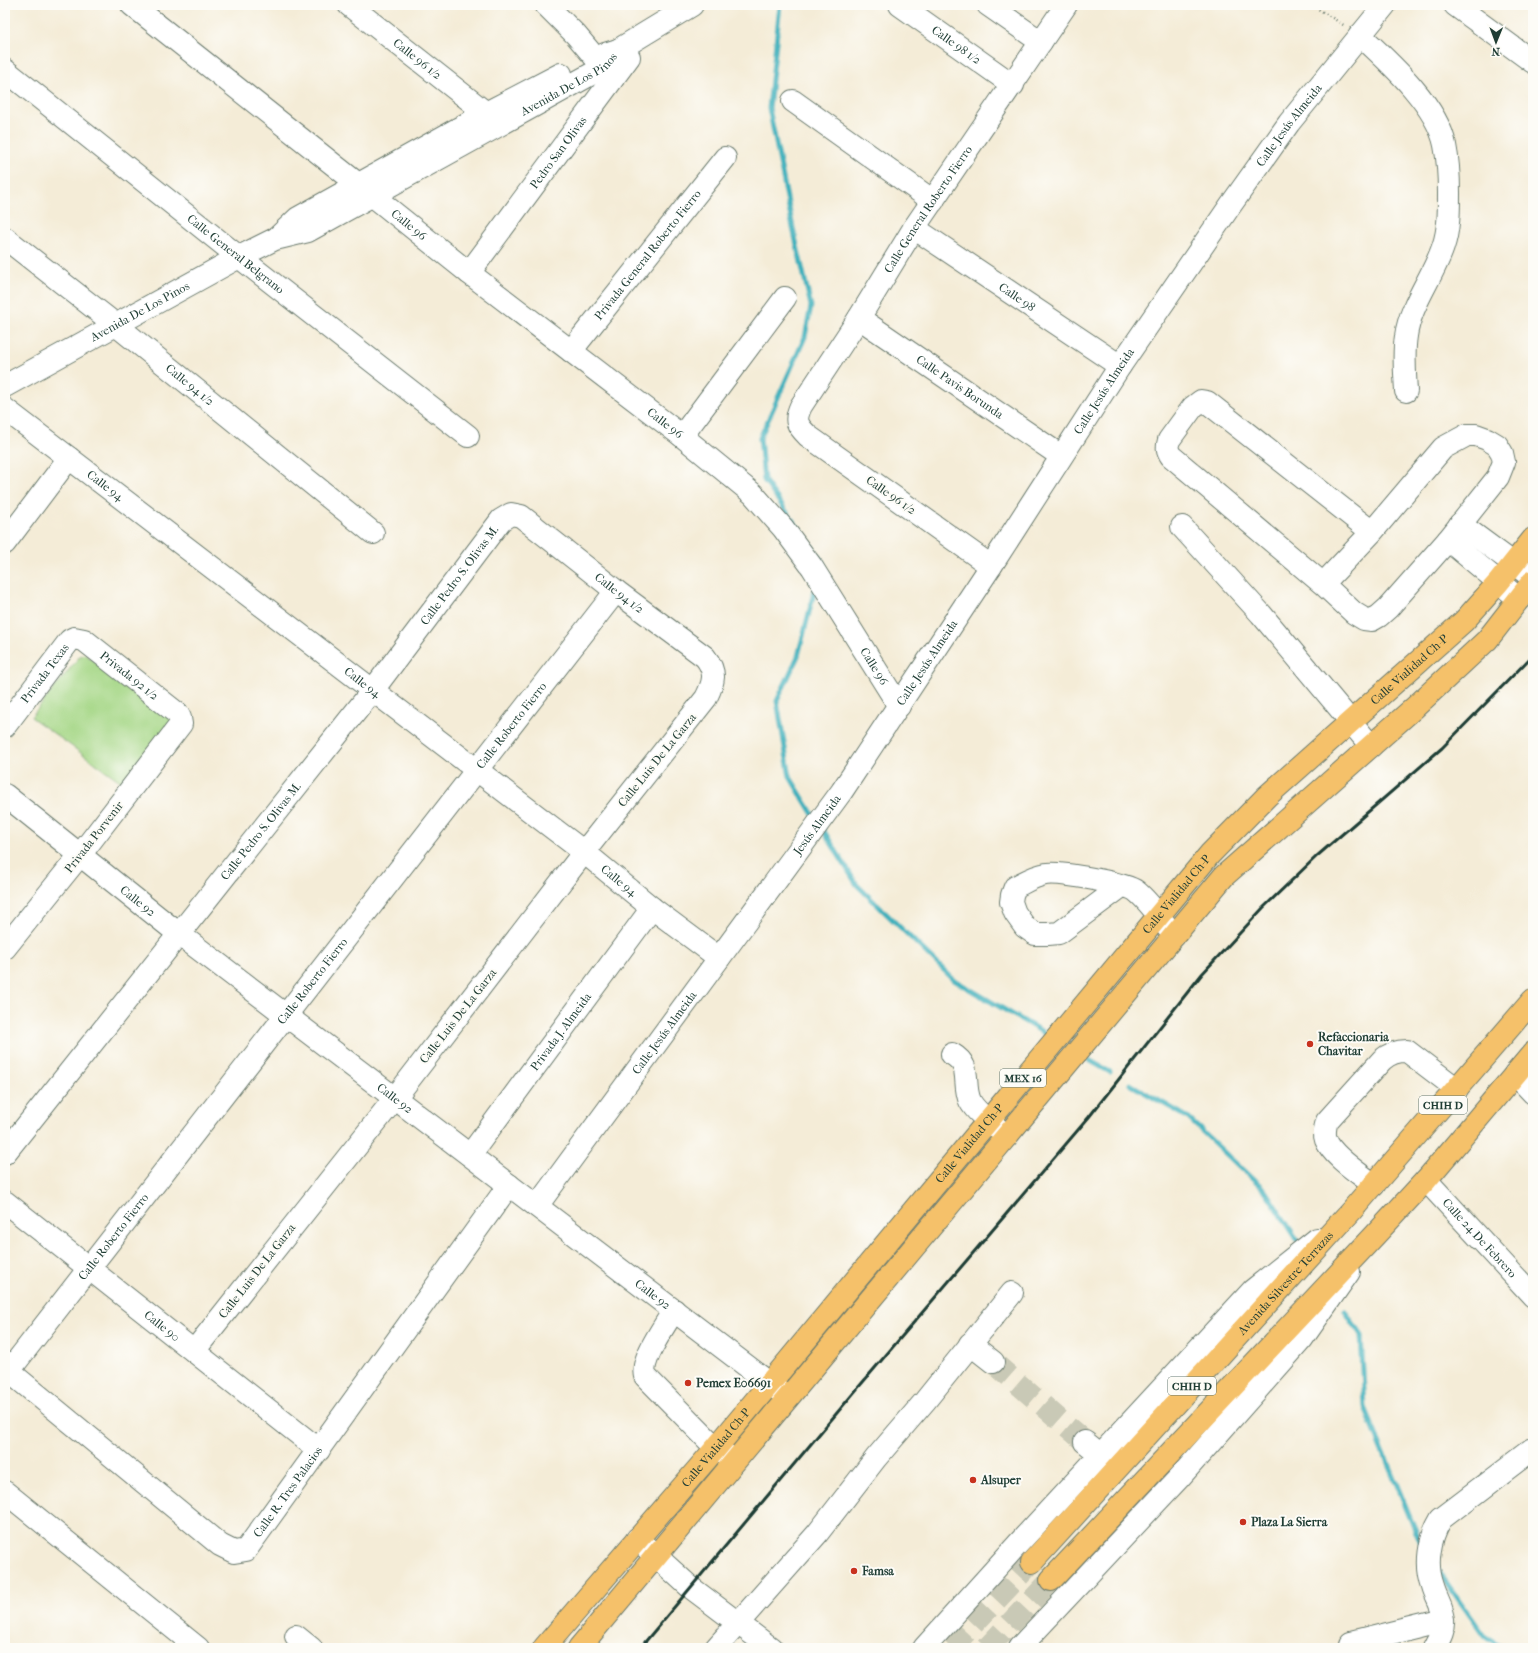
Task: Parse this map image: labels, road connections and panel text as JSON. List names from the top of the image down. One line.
{"streets":{"main road":["Calle Vialidad Ch-P","MEX 16","CHIH D","Avenida Silvestre Terrazas"],"street":["Calle 98 1/2","Calle 96 1/2","Avenida De Los Pinos","Calle Jesús Almeida","Pedro San Olivas","Calle General Roberto Fierro","Calle 96","Calle General Belgrano","Privada General Roberto Fierro","Calle 98","Calle 94 1/2","Calle Pavis Borunda","Calle 94","Calle Pedro S. Olivas M.","Privada Texas","Privada 92 1/2","Calle Roberto Fierro","Calle Luis De La Garza","Jesús Almeida","Privada Porvenir","Calle 92","Privada J. Almeida","Calle 24 De Febrero","Calle 90","Calle R. Tres Palacios"]},"crossings":[["Calle 98 1/2","Calle General Roberto Fierro"],["Calle 96 1/2","Avenida De Los Pinos"],["Calle 96 1/2","Calle Jesús Almeida"],["Calle 96 1/2","Calle General Roberto Fierro"],["Avenida De Los Pinos","Pedro San Olivas"],["Avenida De Los Pinos","Calle 96"],["Avenida De Los Pinos","Calle General Belgrano"],["Avenida De Los Pinos","Calle 94 1/2"],["Calle Jesús Almeida","Calle 96"],["Calle Jesús Almeida","Calle 98"],["Calle Jesús Almeida","Calle Pavis Borunda"],["Calle Jesús Almeida","Calle 94"],["Calle Jesús Almeida","Jesús Almeida"],["Calle Jesús Almeida","Calle 92"],["Pedro San Olivas","Calle 96"],["Calle General Roberto Fierro","Calle 98"],["Calle General Roberto Fierro","Calle Pavis Borunda"],["Calle 96","Privada General Roberto Fierro"],["Calle 94 1/2","Calle Pedro S. Olivas M."],["Calle 94 1/2","Calle Roberto Fierro"],["Calle 94 1/2","Calle Luis De La Garza"],["Calle 94","Calle Pedro S. Olivas M."],["Calle 94","Calle Roberto Fierro"],["Calle 94","Calle Luis De La Garza"],["Calle 94","Privada J. Almeida"],["Calle Pedro S. Olivas M.","Calle 92"],["Calle Vialidad Ch-P","Calle 92"],["Privada Texas","Privada 92 1/2"],["Privada 92 1/2","Privada Porvenir"],["Calle Roberto Fierro","Calle 92"],["Calle Roberto Fierro","Calle 90"],["Calle Roberto Fierro","Calle R. Tres Palacios"],["Calle Luis De La Garza","Calle 92"],["Calle Luis De La Garza","Calle 90"],["Privada Porvenir","Calle 92"],["Calle 92","Privada J. Almeida"],["Calle 92","Calle R. Tres Palacios"],["CHIH D","Calle 24 De Febrero"],["CHIH D","Avenida Silvestre Terrazas"],["Calle 90","Calle R. Tres Palacios"]],"places":["Refaccionaria Chavitar","Pemex E06691","Alsuper","Plaza La Sierra","Famsa"],"north":"bottom"}
